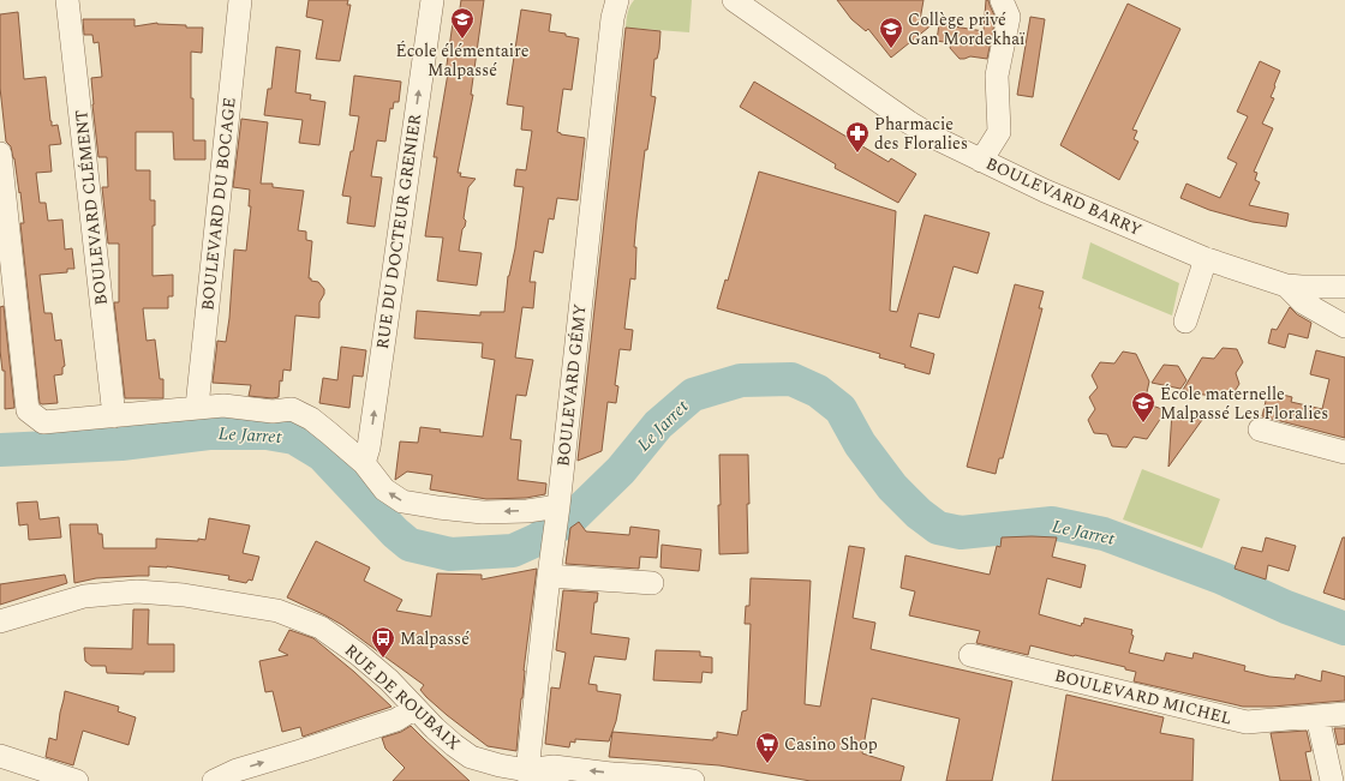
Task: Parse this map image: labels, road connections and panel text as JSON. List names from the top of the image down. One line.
{"streets":{"street":["BOULEVARD BARRY","BOULEVARD DU BOCAGE","BOULEVARD CLÉMENT","RUE DU DOCTEUR GRENIER","BOULEVARD GÉMY","RUE DE ROUBAIX","BOULEVARD MICHEL"]},"crossings":[["BOULEVARD GÉMY","RUE DE ROUBAIX"]],"one_way":["RUE DU DOCTEUR GRENIER"],"water":["Le Jarret"],"places":{"school or university":["École élémentaire Malpassé","Collège privé Gan Mordekhaï","École maternelle Malpassé Les Floralies"],"pharmacy":["Pharmacie des Floralies"],"bus stop":["Malpassé"],"supermarket":["Casino Shop"]}}
